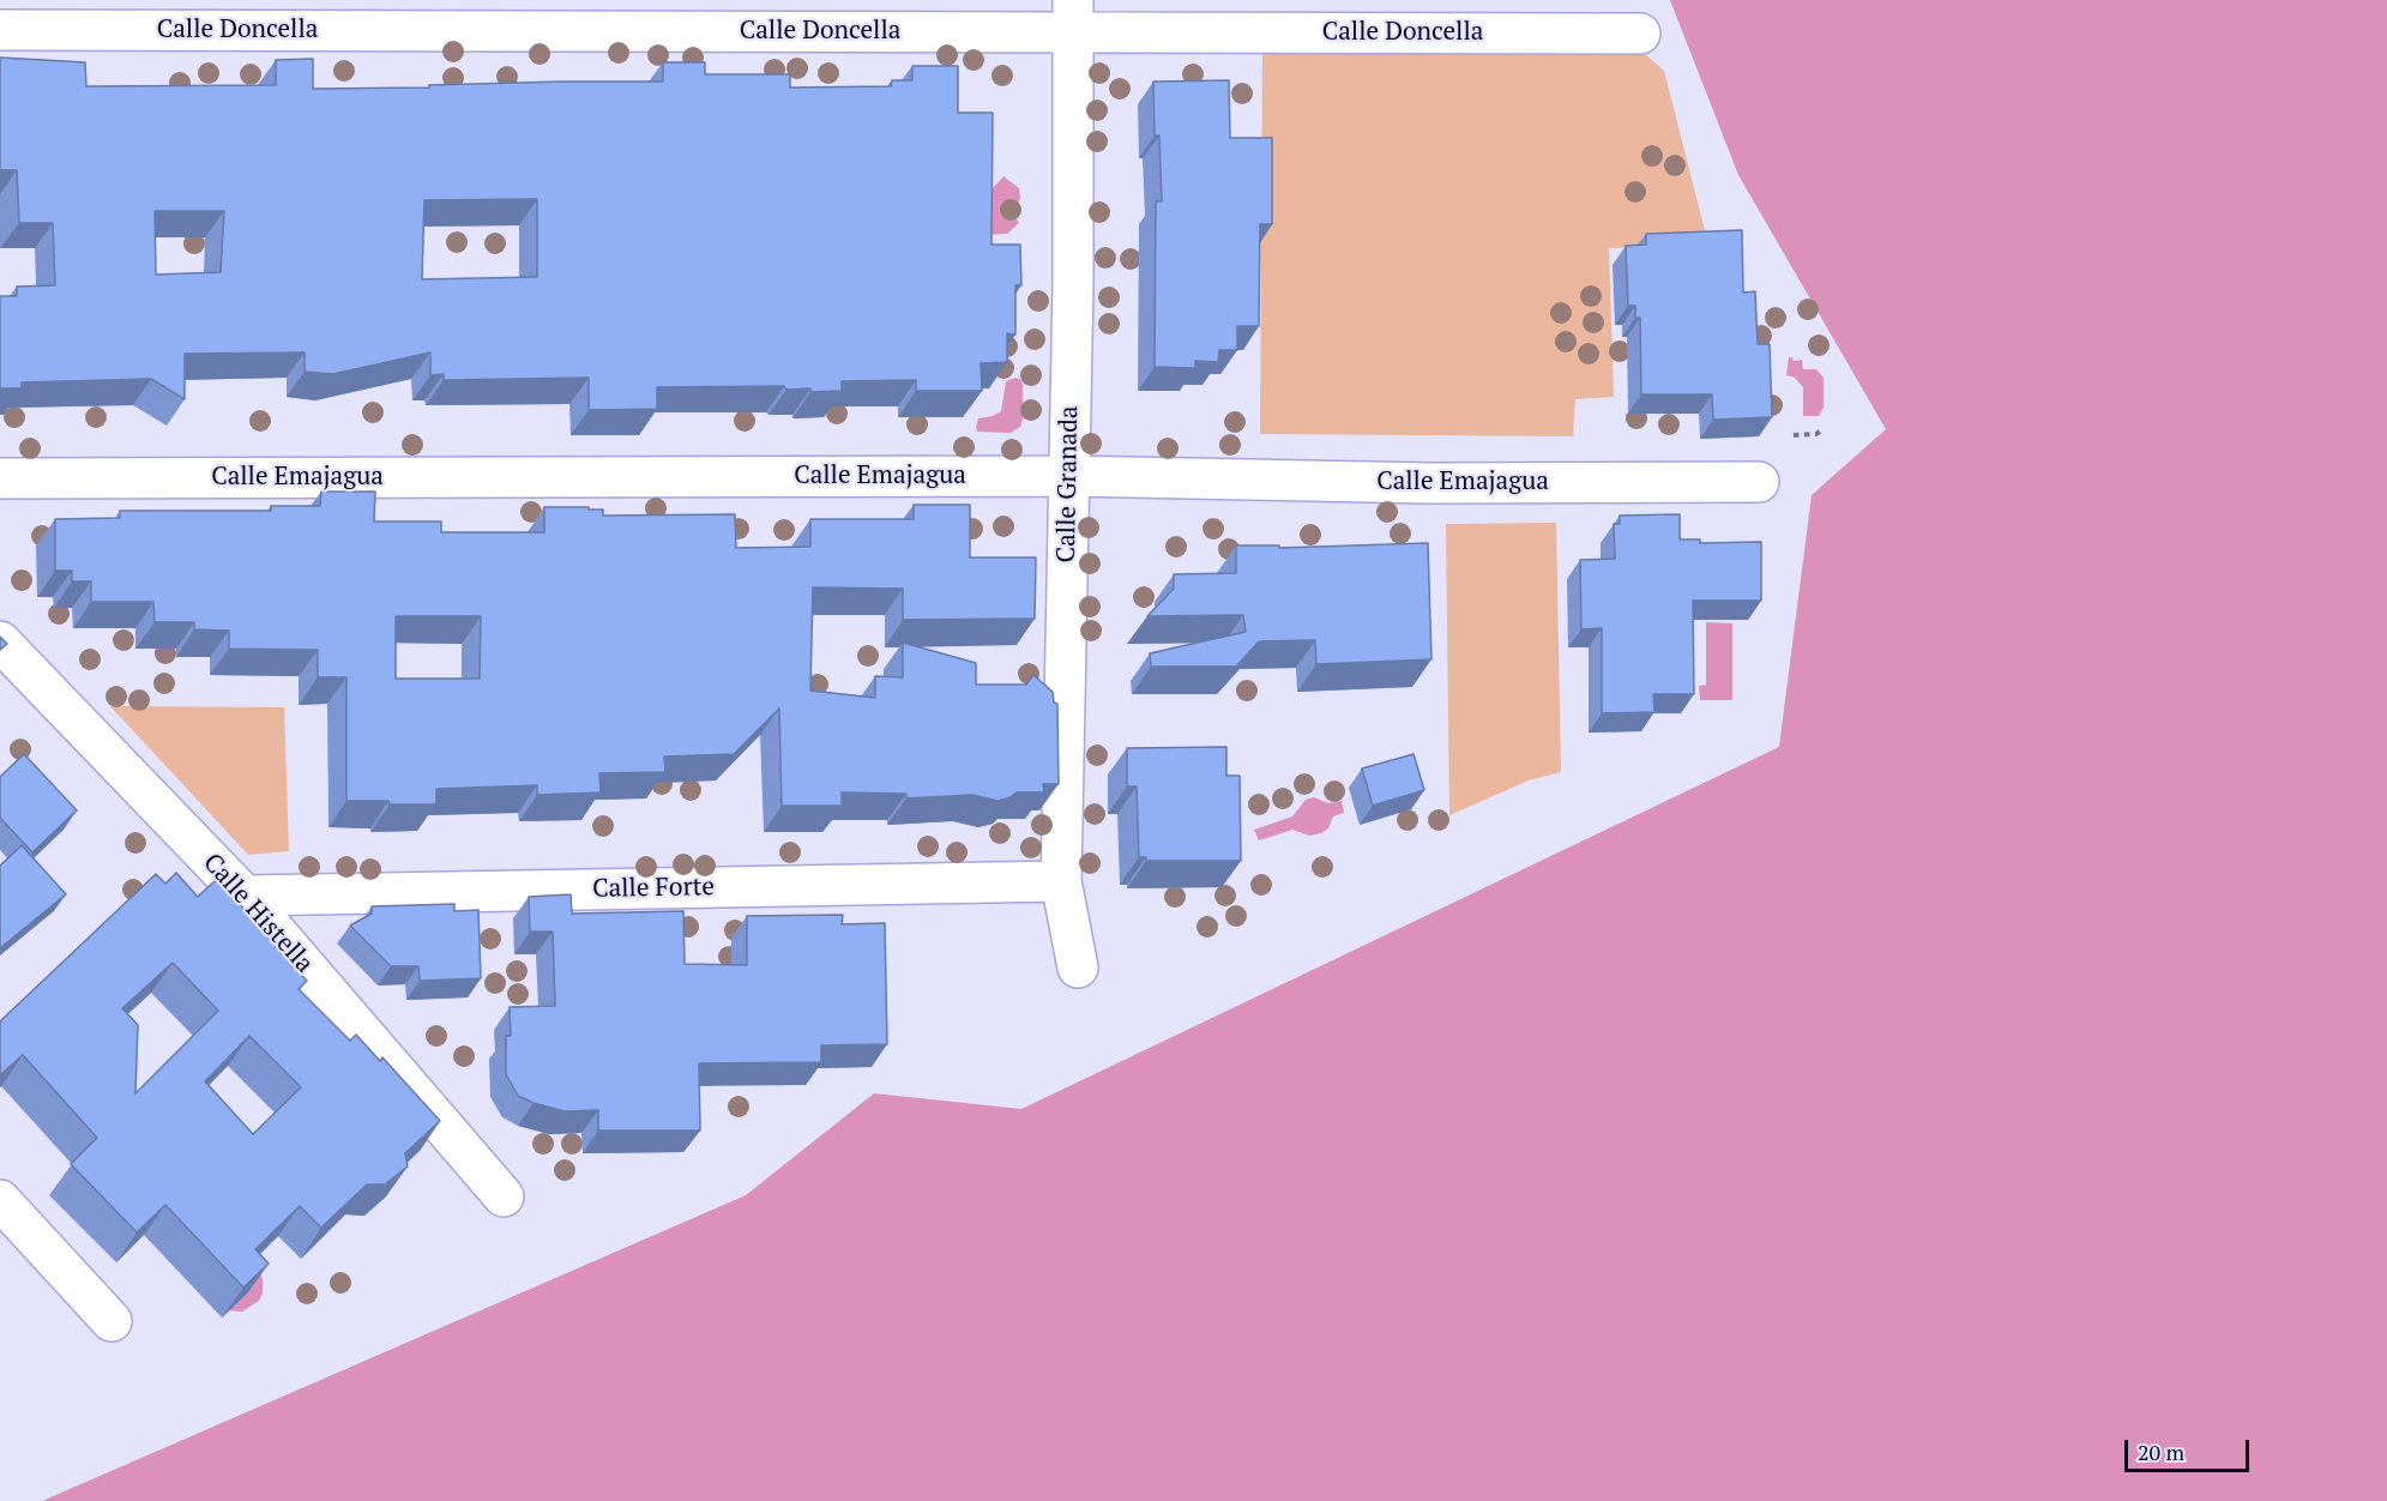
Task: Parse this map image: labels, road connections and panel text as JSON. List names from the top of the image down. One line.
{"streets":{"street":["Calle Doncella","Calle Emajagua","Calle Granada","Calle Forte","Calle Histella"]},"crossings":[["Calle Doncella","Calle Granada"],["Calle Emajagua","Calle Granada"],["Calle Granada","Calle Forte"],["Calle Forte","Calle Histella"]],"scale_bar":"20 m"}
